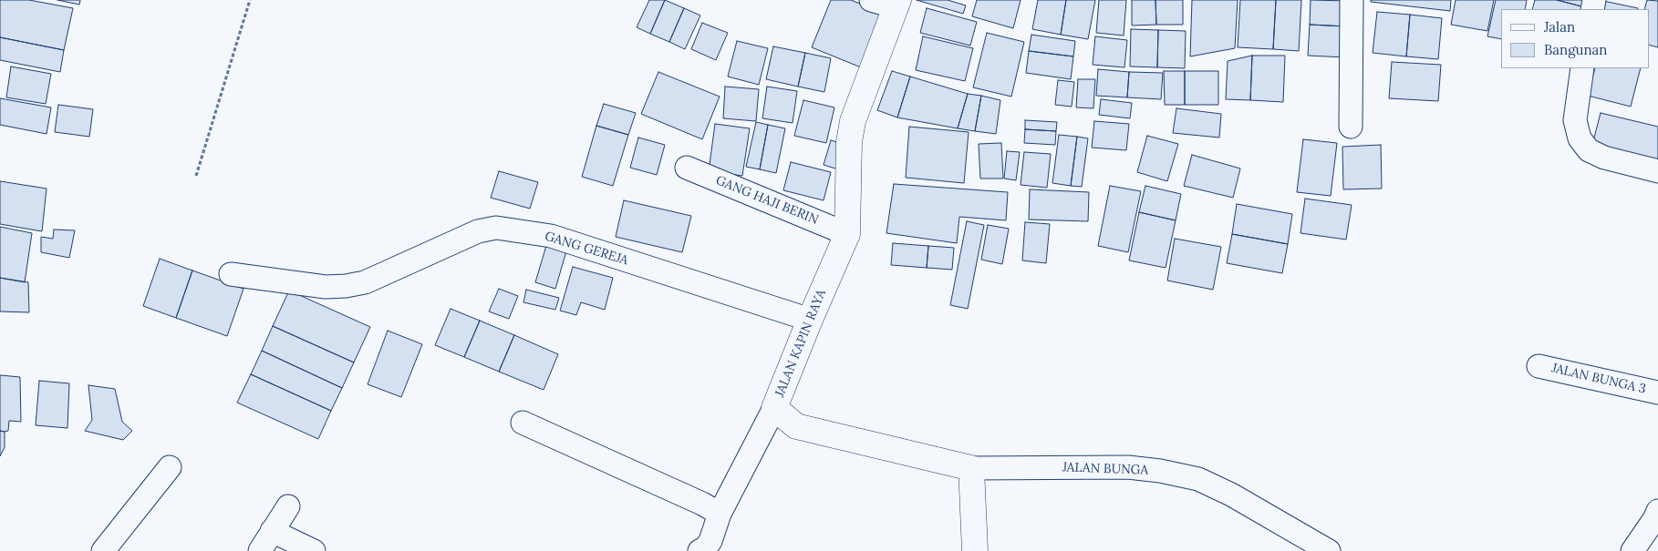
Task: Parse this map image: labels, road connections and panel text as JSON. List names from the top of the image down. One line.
{"streets":{"street":["GANG HAJI BERIN","GANG GEREJA","JALAN KAPIN RAYA","JALAN BUNGA 3","JALAN BUNGA"]},"crossings":[["GANG HAJI BERIN","JALAN KAPIN RAYA"],["GANG GEREJA","JALAN KAPIN RAYA"],["JALAN KAPIN RAYA","JALAN BUNGA"]],"legend":["Jalan","Bangunan"]}
